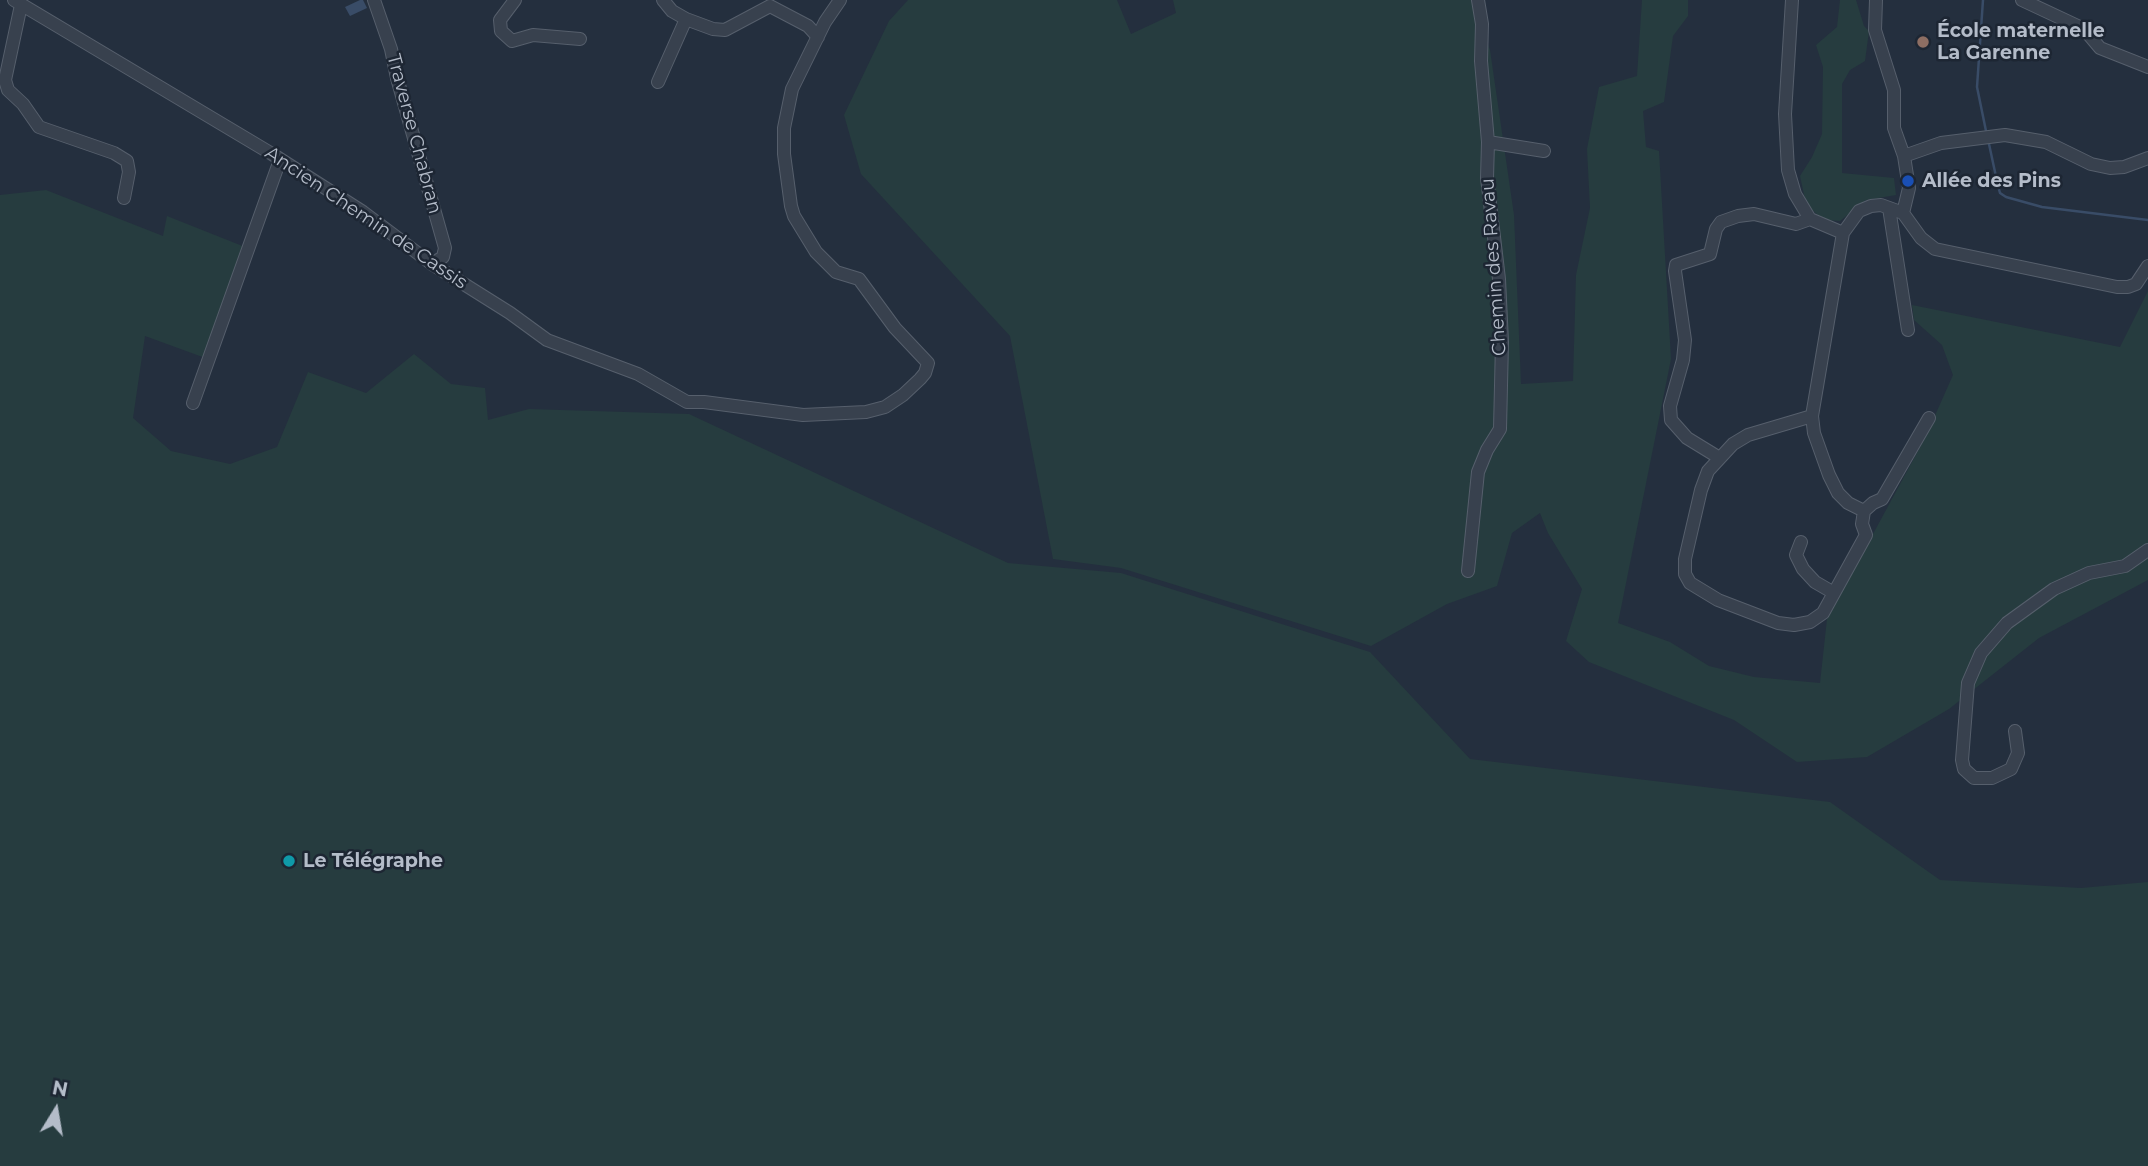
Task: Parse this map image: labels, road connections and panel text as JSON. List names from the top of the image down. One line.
{"streets":{"street":["Traverse Chabran","Ancien Chemin de Cassis","Chemin des Ravau"]},"crossings":[["Traverse Chabran","Ancien Chemin de Cassis"]],"places":["École maternelle La Garenne","Allée des Pins","Le Télégraphe"],"north":"top"}
